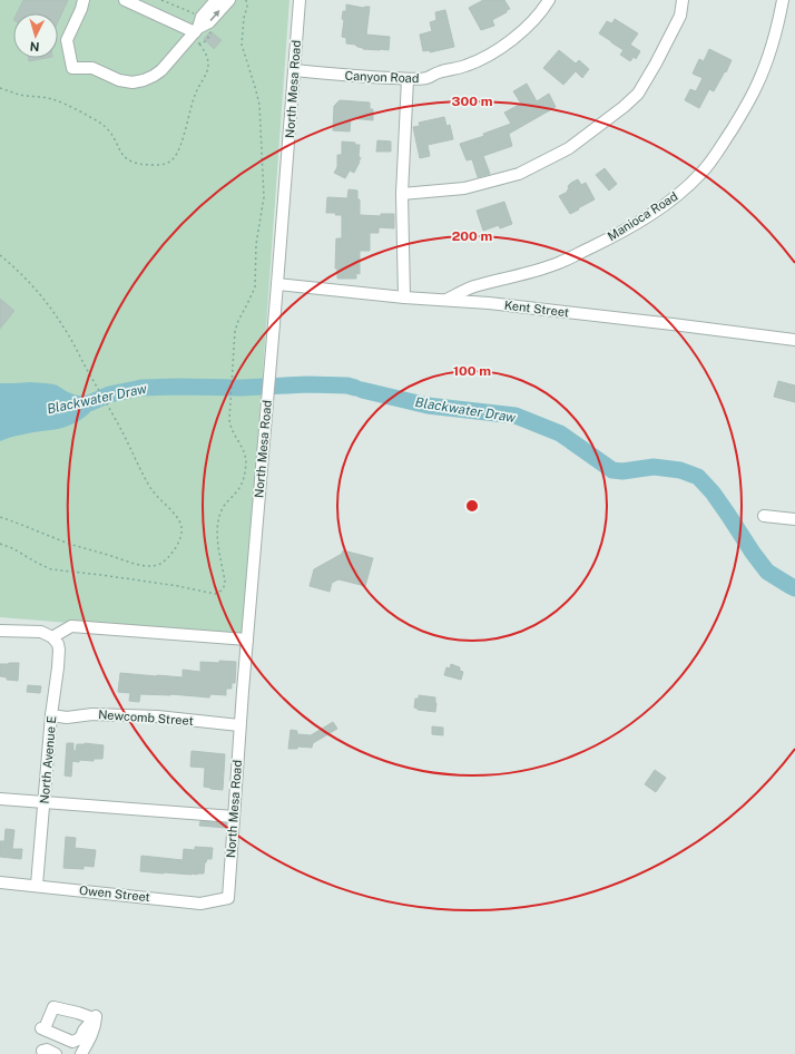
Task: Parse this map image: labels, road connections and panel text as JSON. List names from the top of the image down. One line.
{"streets":{"street":["Canyon Road","North Mesa Road","Manioca Road","Kent Street","Newcomb Street","North Avenue E","Owen Street"]},"crossings":[["Canyon Road","North Mesa Road"],["North Mesa Road","Kent Street"],["North Mesa Road","Newcomb Street"],["North Mesa Road","Owen Street"],["Manioca Road","Kent Street"],["Newcomb Street","North Avenue E"],["North Avenue E","Owen Street"]],"water":["Blackwater Draw"],"north":"bottom","rings":["300 m","200 m","100 m"]}
